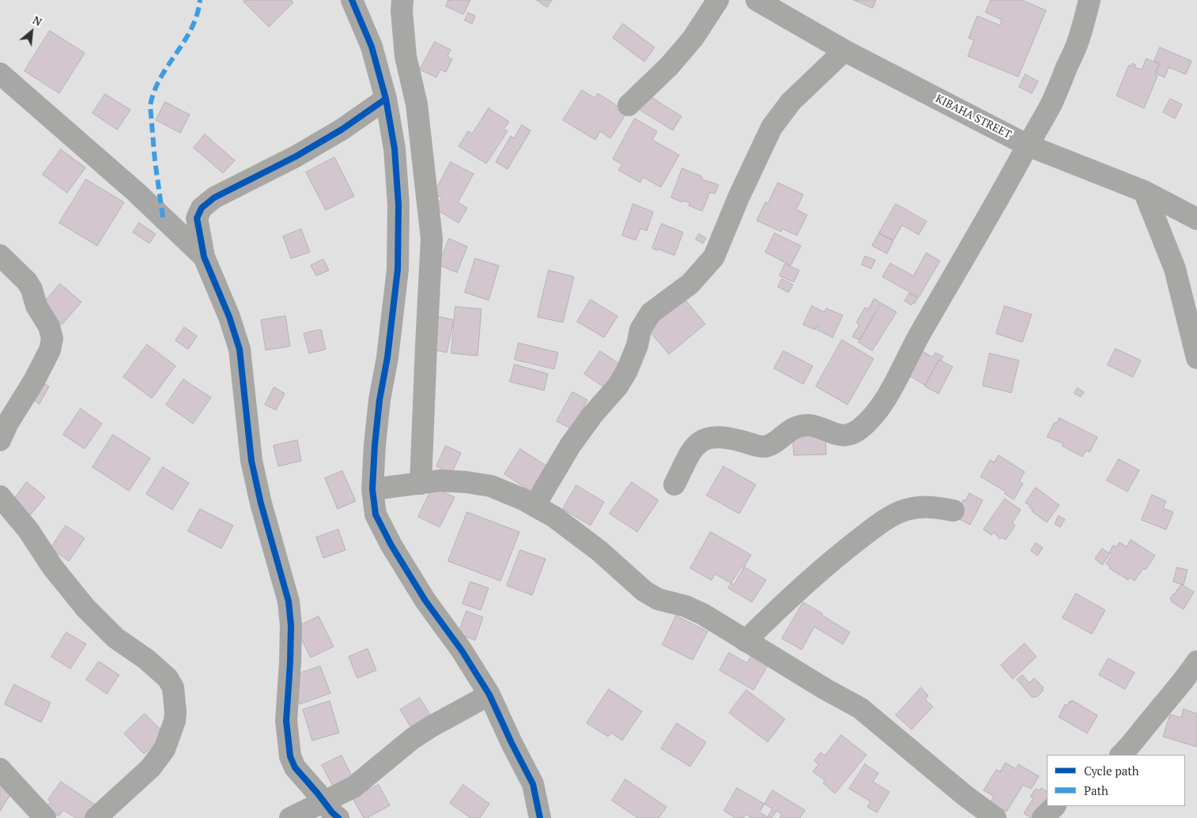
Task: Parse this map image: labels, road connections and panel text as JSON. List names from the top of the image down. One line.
{"streets":{"street":["KIBAHA STREET"]},"legend":["Cycle path","Path"],"north":"top right"}
